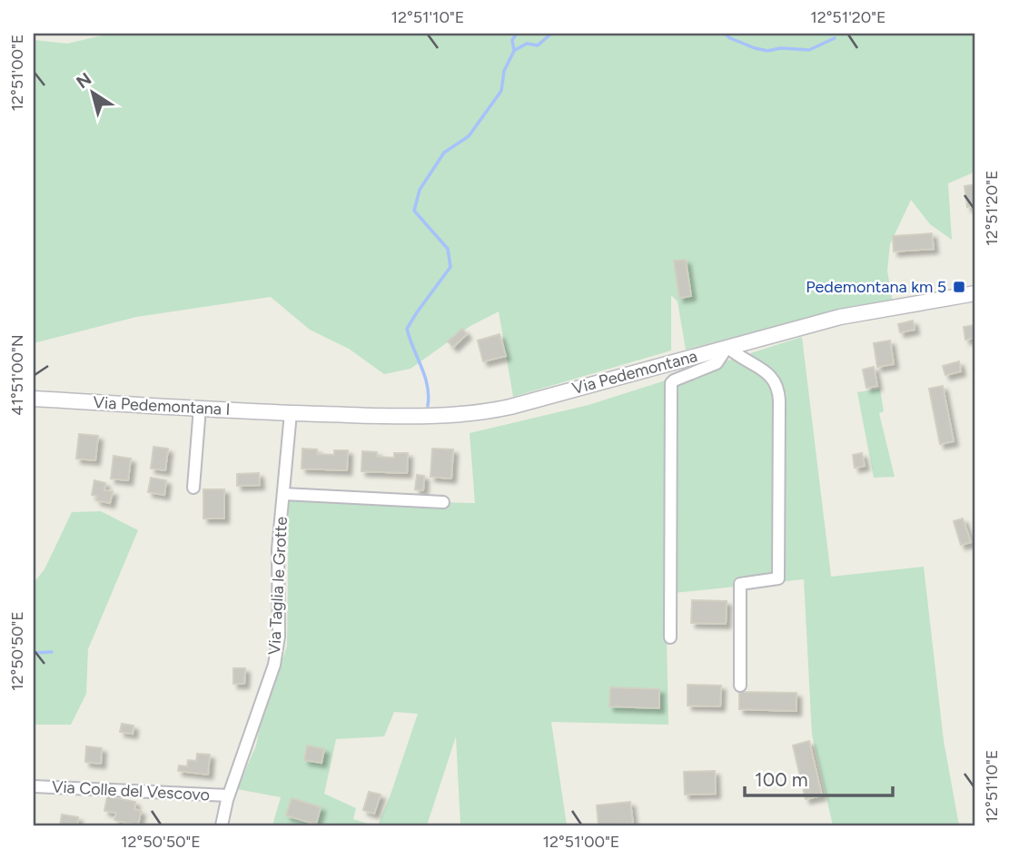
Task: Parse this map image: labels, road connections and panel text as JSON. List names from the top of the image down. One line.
{"streets":{"street":["Via Pedemontana","Via Pedemontana I","Via Taglia le Grotte","Via Colle del Vescovo"]},"crossings":[["Via Pedemontana","Via Pedemontana I"],["Via Pedemontana","Via Taglia le Grotte"],["Via Pedemontana I","Via Taglia le Grotte"],["Via Taglia le Grotte","Via Colle del Vescovo"]],"places":{"transit":["Pedemontana km 5"]},"scale_bar":"100 m","north":"top left","coordinates":["12°51'10\"E","12°51'20\"E","12°51'00\"E","41°51'00\"N","12°50'50\"E"]}
